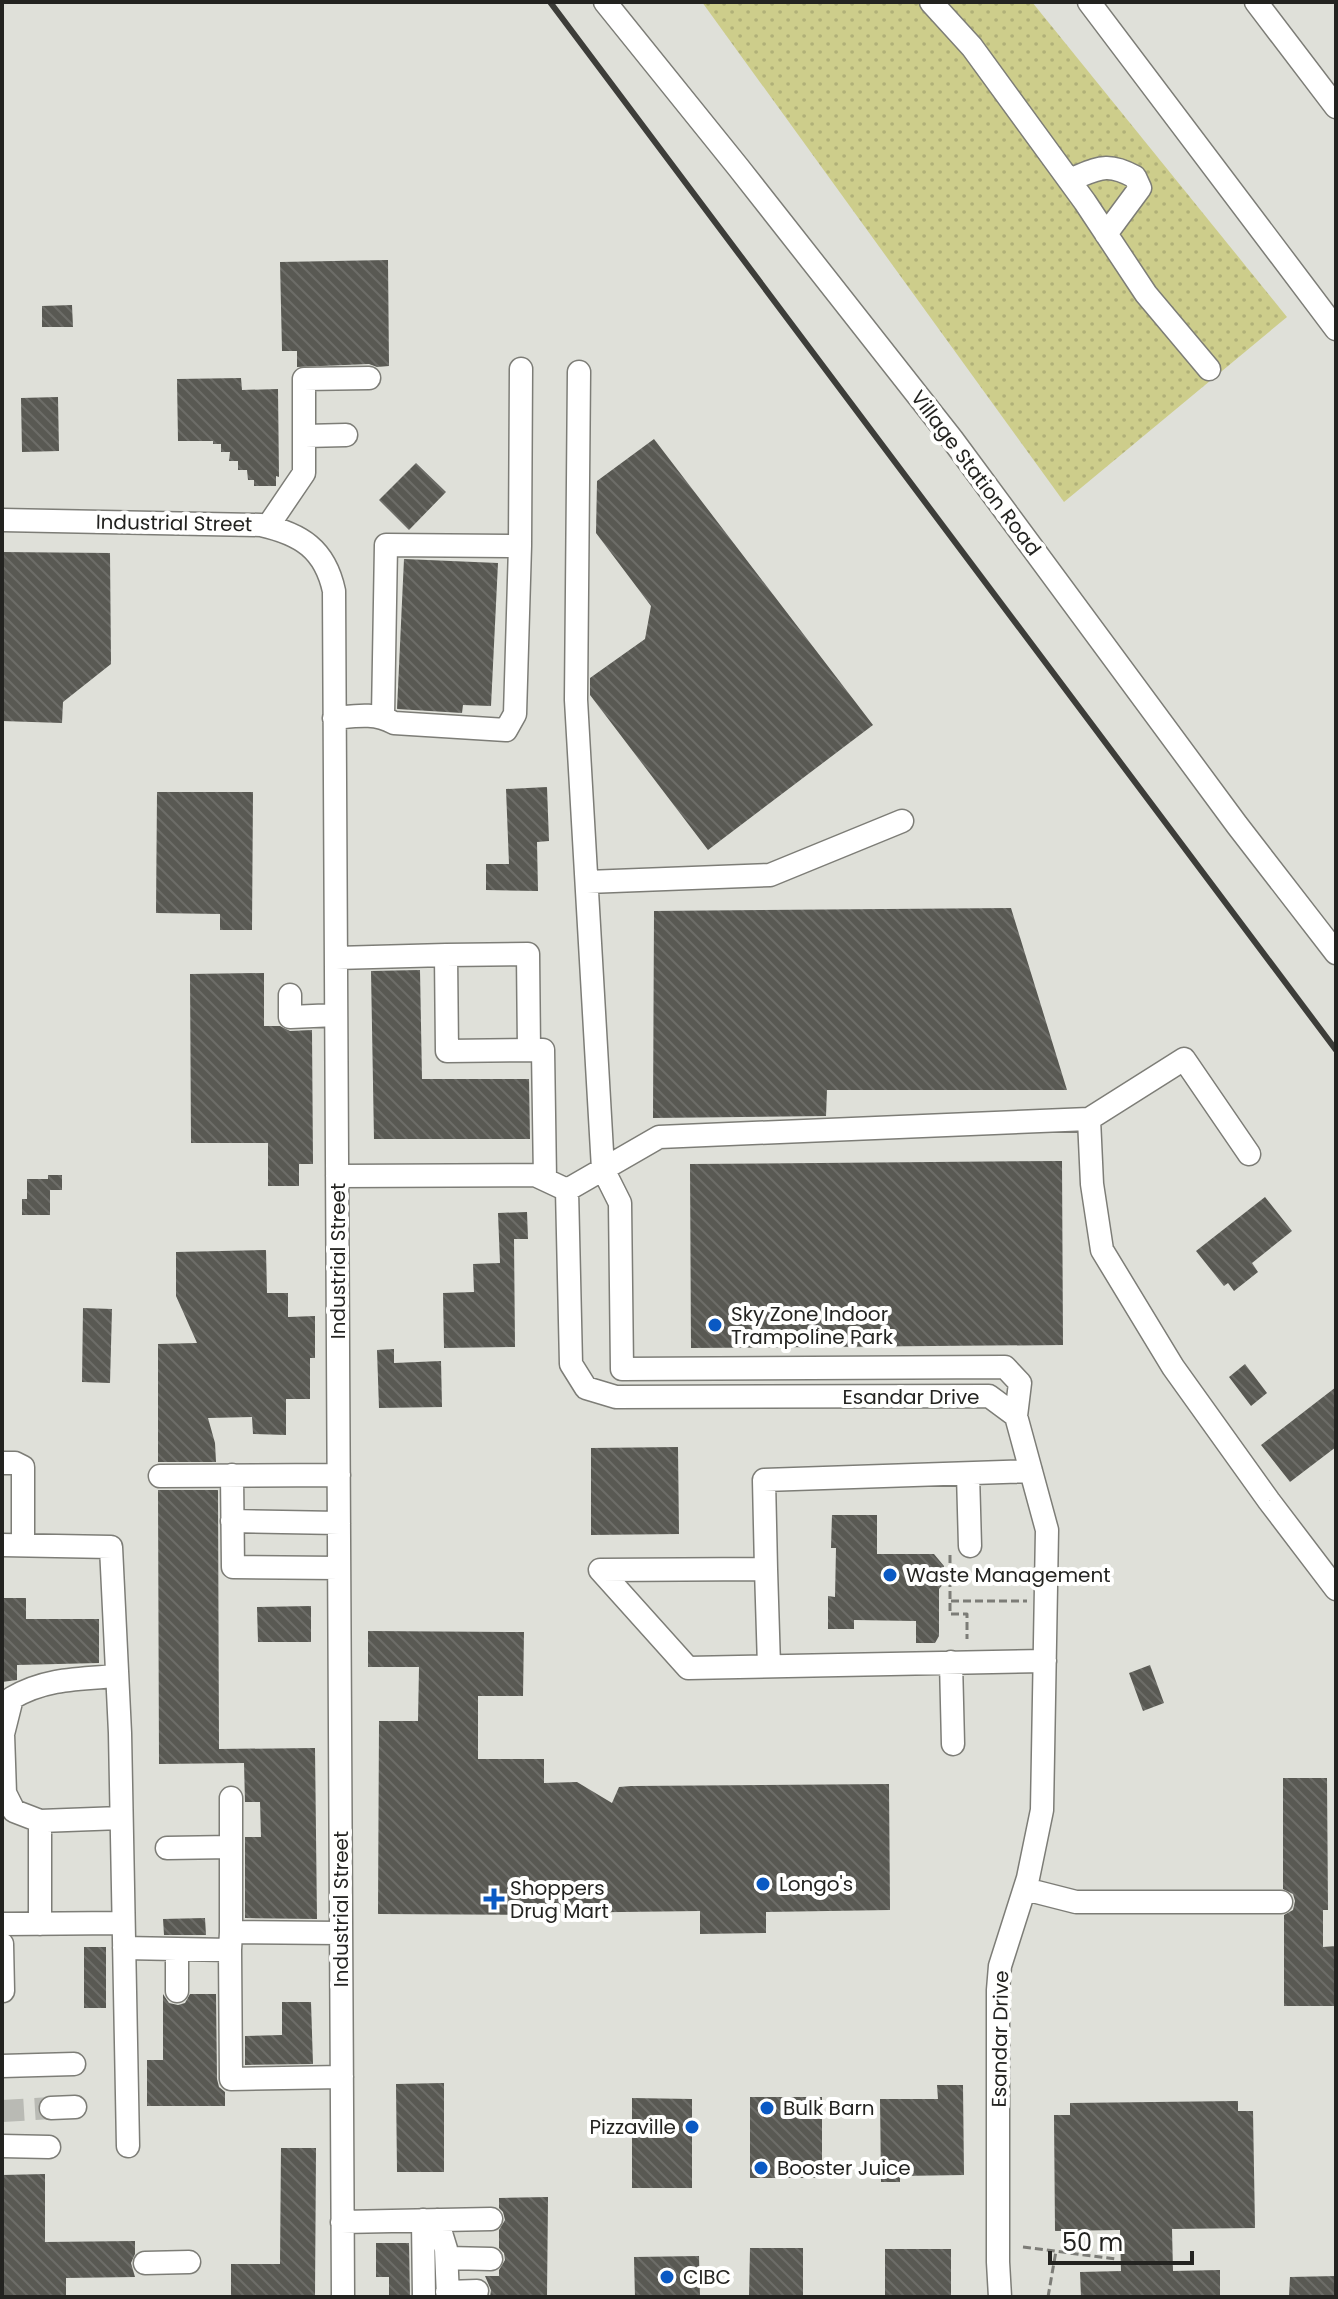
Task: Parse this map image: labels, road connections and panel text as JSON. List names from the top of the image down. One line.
{"streets":{"street":["Village Station Road","Industrial Street","Esandar Drive"]},"places":{"other":["Sky Zone Indoor Trampoline Park","Waste Management","Longo's","Bulk Barn","Pizzaville","Booster Juice","CIBC"],"health":["Shoppers Drug Mart"]},"scale_bar":"50 m"}
